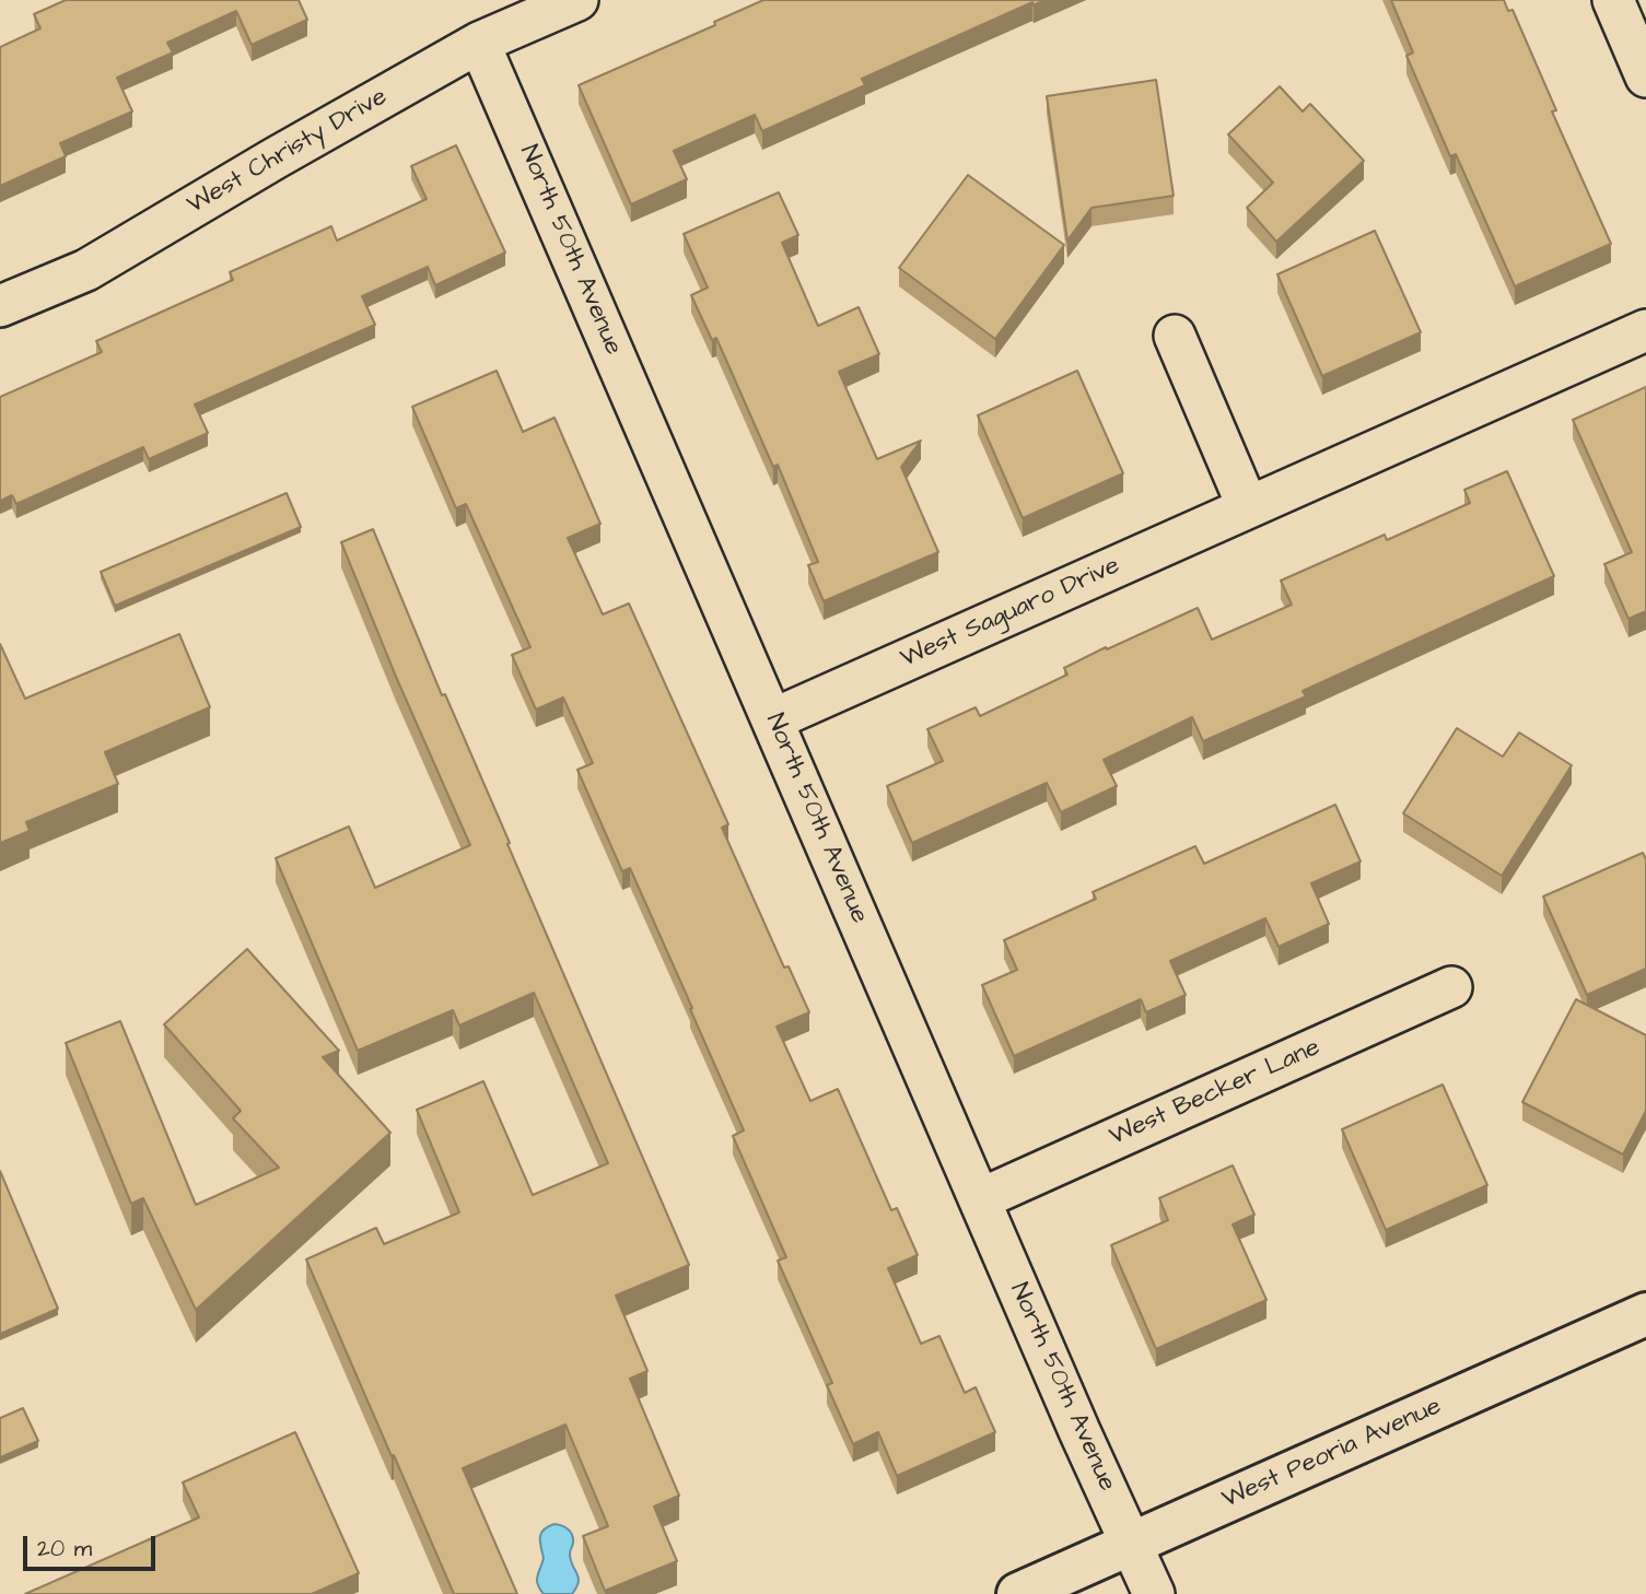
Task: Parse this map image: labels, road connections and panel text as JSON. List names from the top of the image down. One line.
{"streets":{"main road":["West Peoria Avenue"],"street":["West Christy Drive","North 50th Avenue","West Saguaro Drive","West Becker Lane"]},"crossings":[["West Christy Drive","North 50th Avenue"],["North 50th Avenue","West Saguaro Drive"],["North 50th Avenue","West Becker Lane"],["North 50th Avenue","West Peoria Avenue"]],"scale_bar":"20 m"}
